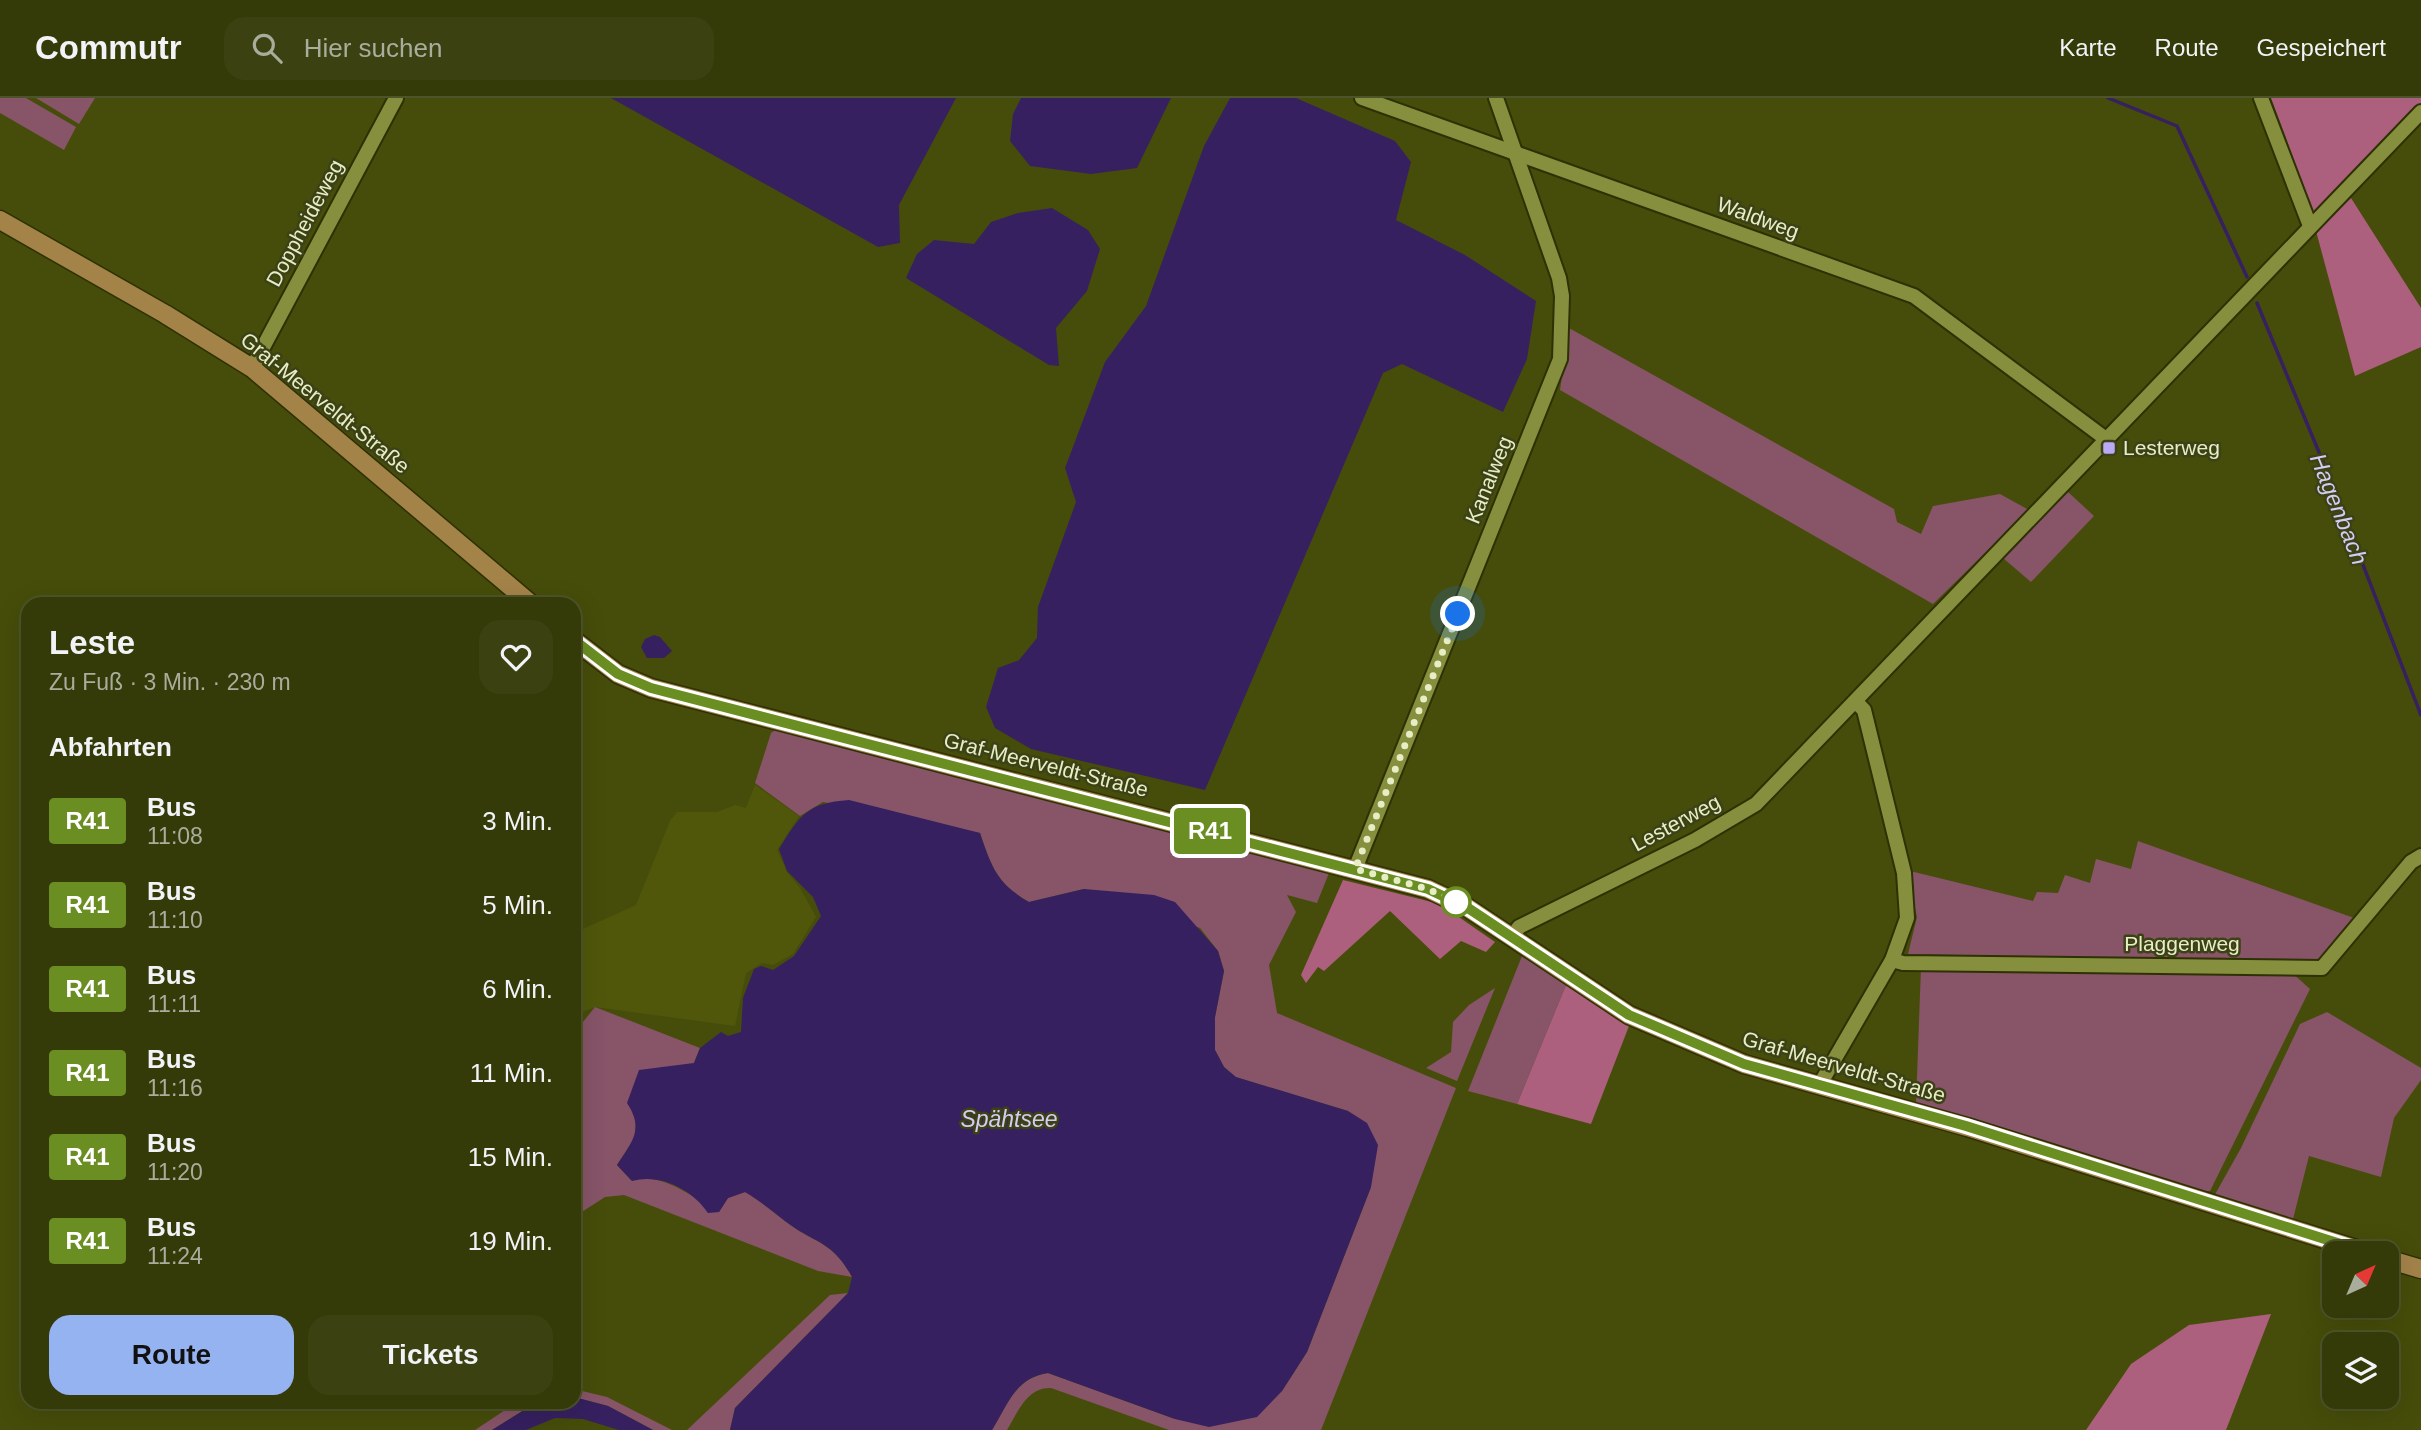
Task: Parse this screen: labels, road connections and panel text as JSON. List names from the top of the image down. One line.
{"streets":{"main road":["Graf-Meerveldt-Straße"],"street":["Waldweg","Doppheideweg","Kanalweg","Lesterweg","Plaggenweg"]},"crossings":[["Waldweg","Kanalweg"],["Waldweg","Lesterweg"],["Doppheideweg","Graf-Meerveldt-Straße"],["Graf-Meerveldt-Straße","Kanalweg"],["Graf-Meerveldt-Straße","Lesterweg"]],"water":["Hagenbach","Spähtsee"],"places":{"transit":["Lesterweg"]},"lines":["bus line R41"],"north":"top right","page":{"header":"Commutr","search":"Hier suchen","nav":["Karte","Route","Gespeichert"],"on_map":"R41","heading":[["Leste","Zu Fuß · 3 Min. · 230 m"],"Abfahrten"],"list":[{"mark":"R41","name":"Bus","note":"11:08","value":"3 Min."},{"mark":"R41","name":"Bus","note":"11:10","value":"5 Min."},{"mark":"R41","name":"Bus","note":"11:11","value":"6 Min."},{"mark":"R41","name":"Bus","note":"11:16","value":"11 Min."},{"mark":"R41","name":"Bus","note":"11:20","value":"15 Min."},{"mark":"R41","name":"Bus","note":"11:24","value":"19 Min."}],"buttons":["Route","Tickets"]}}
